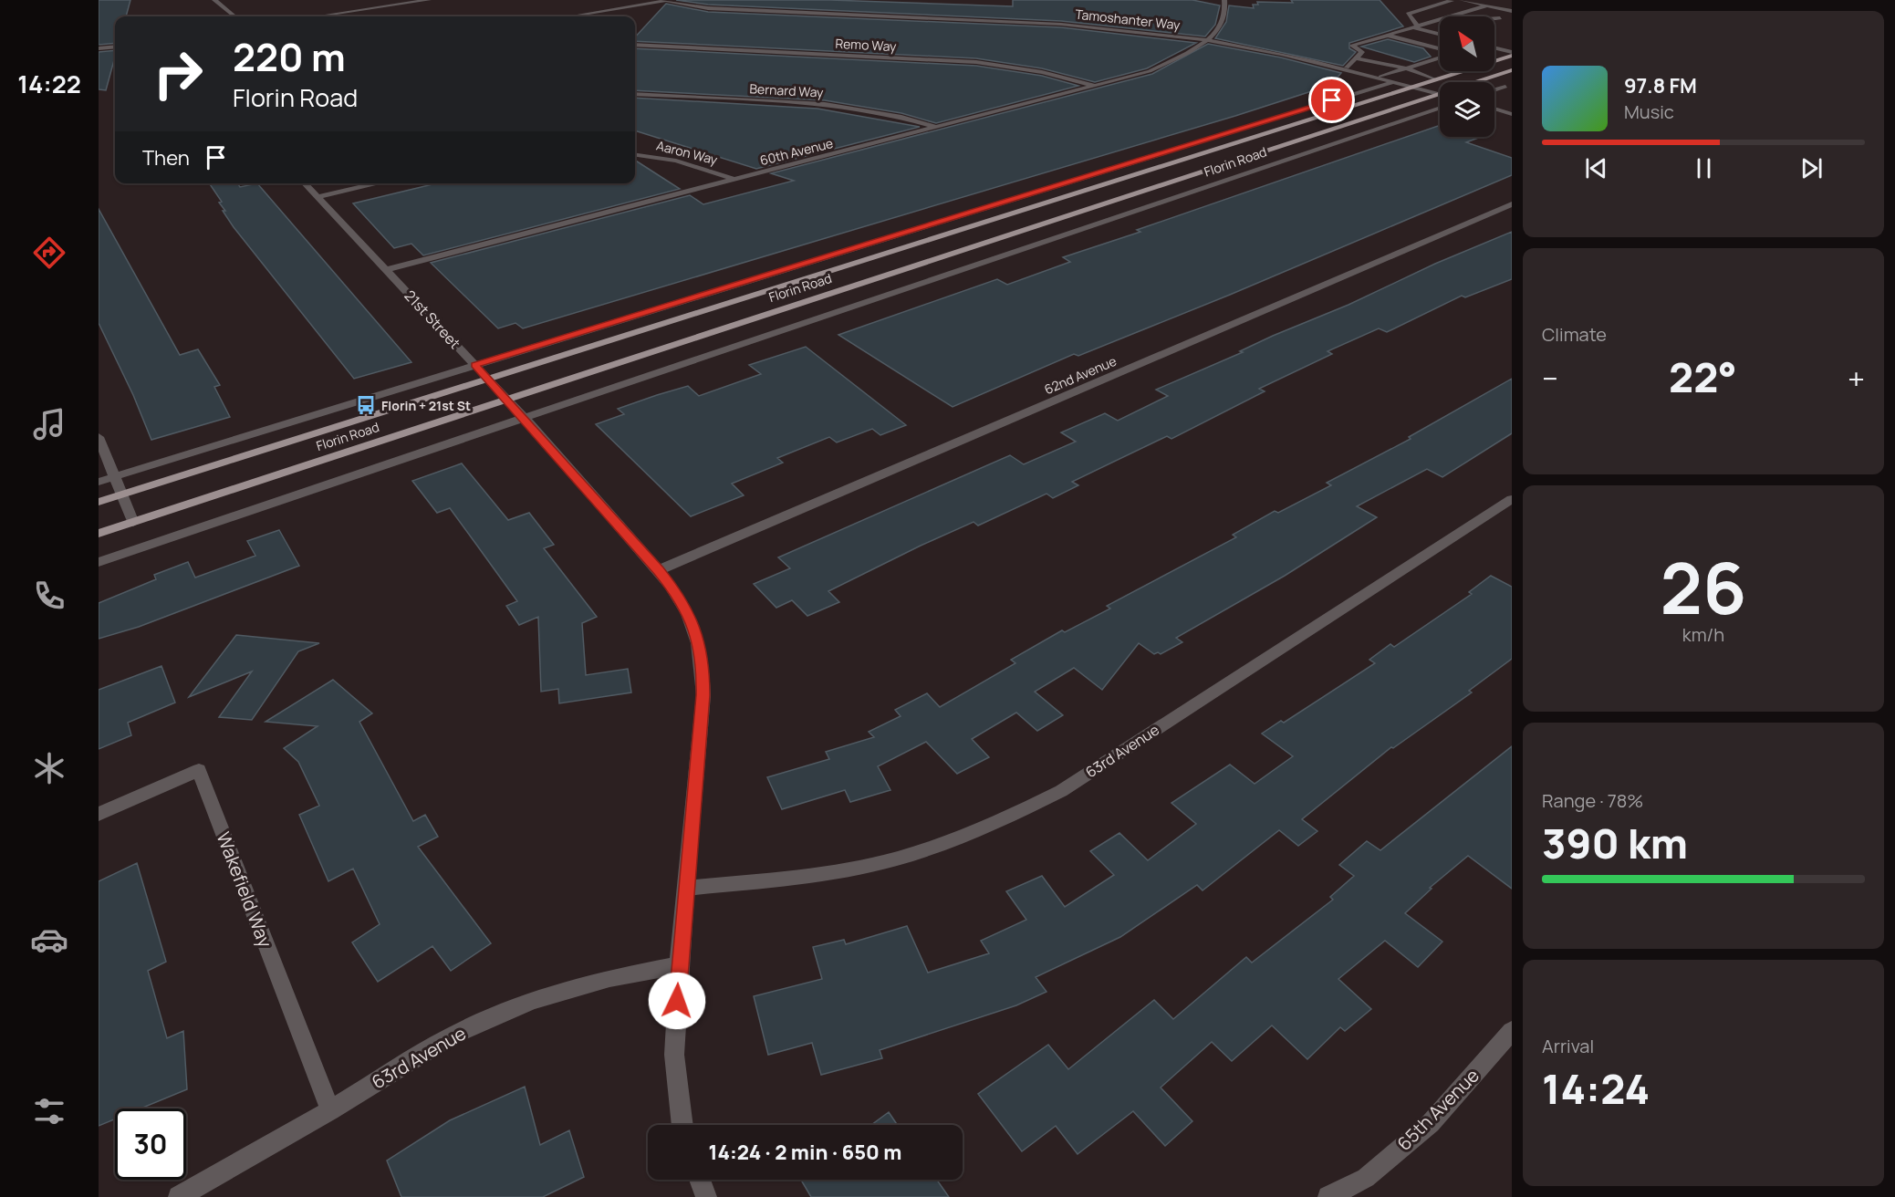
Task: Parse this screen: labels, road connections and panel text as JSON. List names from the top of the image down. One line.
{"streets":{"main road":["Florin Road"],"street":["Tamoshanter Way","Remo Way","Bernard Way","60th Avenue","Aaron Way","21st Street","62nd Avenue","63rd Avenue","Wakefield Way","65th Avenue"]},"crossings":[["Tamoshanter Way","60th Avenue"],["Tamoshanter Way","Florin Road"],["Remo Way","60th Avenue"],["Bernard Way","60th Avenue"],["60th Avenue","Aaron Way"],["60th Avenue","21st Street"],["Florin Road","21st Street"],["21st Street","62nd Avenue"],["21st Street","63rd Avenue"],["63rd Avenue","Wakefield Way"]],"places":{"bus stop":["Florin + 21st St"]},"north":"top left","page":{"tabs":"14:22","turn":["220 m","Florin Road"],"song":["97.8 FM","Music"],"then":"Then","tile":["Climate",["26","km/h"],["Range · 78%","390 km"],["Arrival","14:24"]],"heat":["−","22°","+"],"limit":"30","trip":"14:24 · 2 min · 650 m"}}
